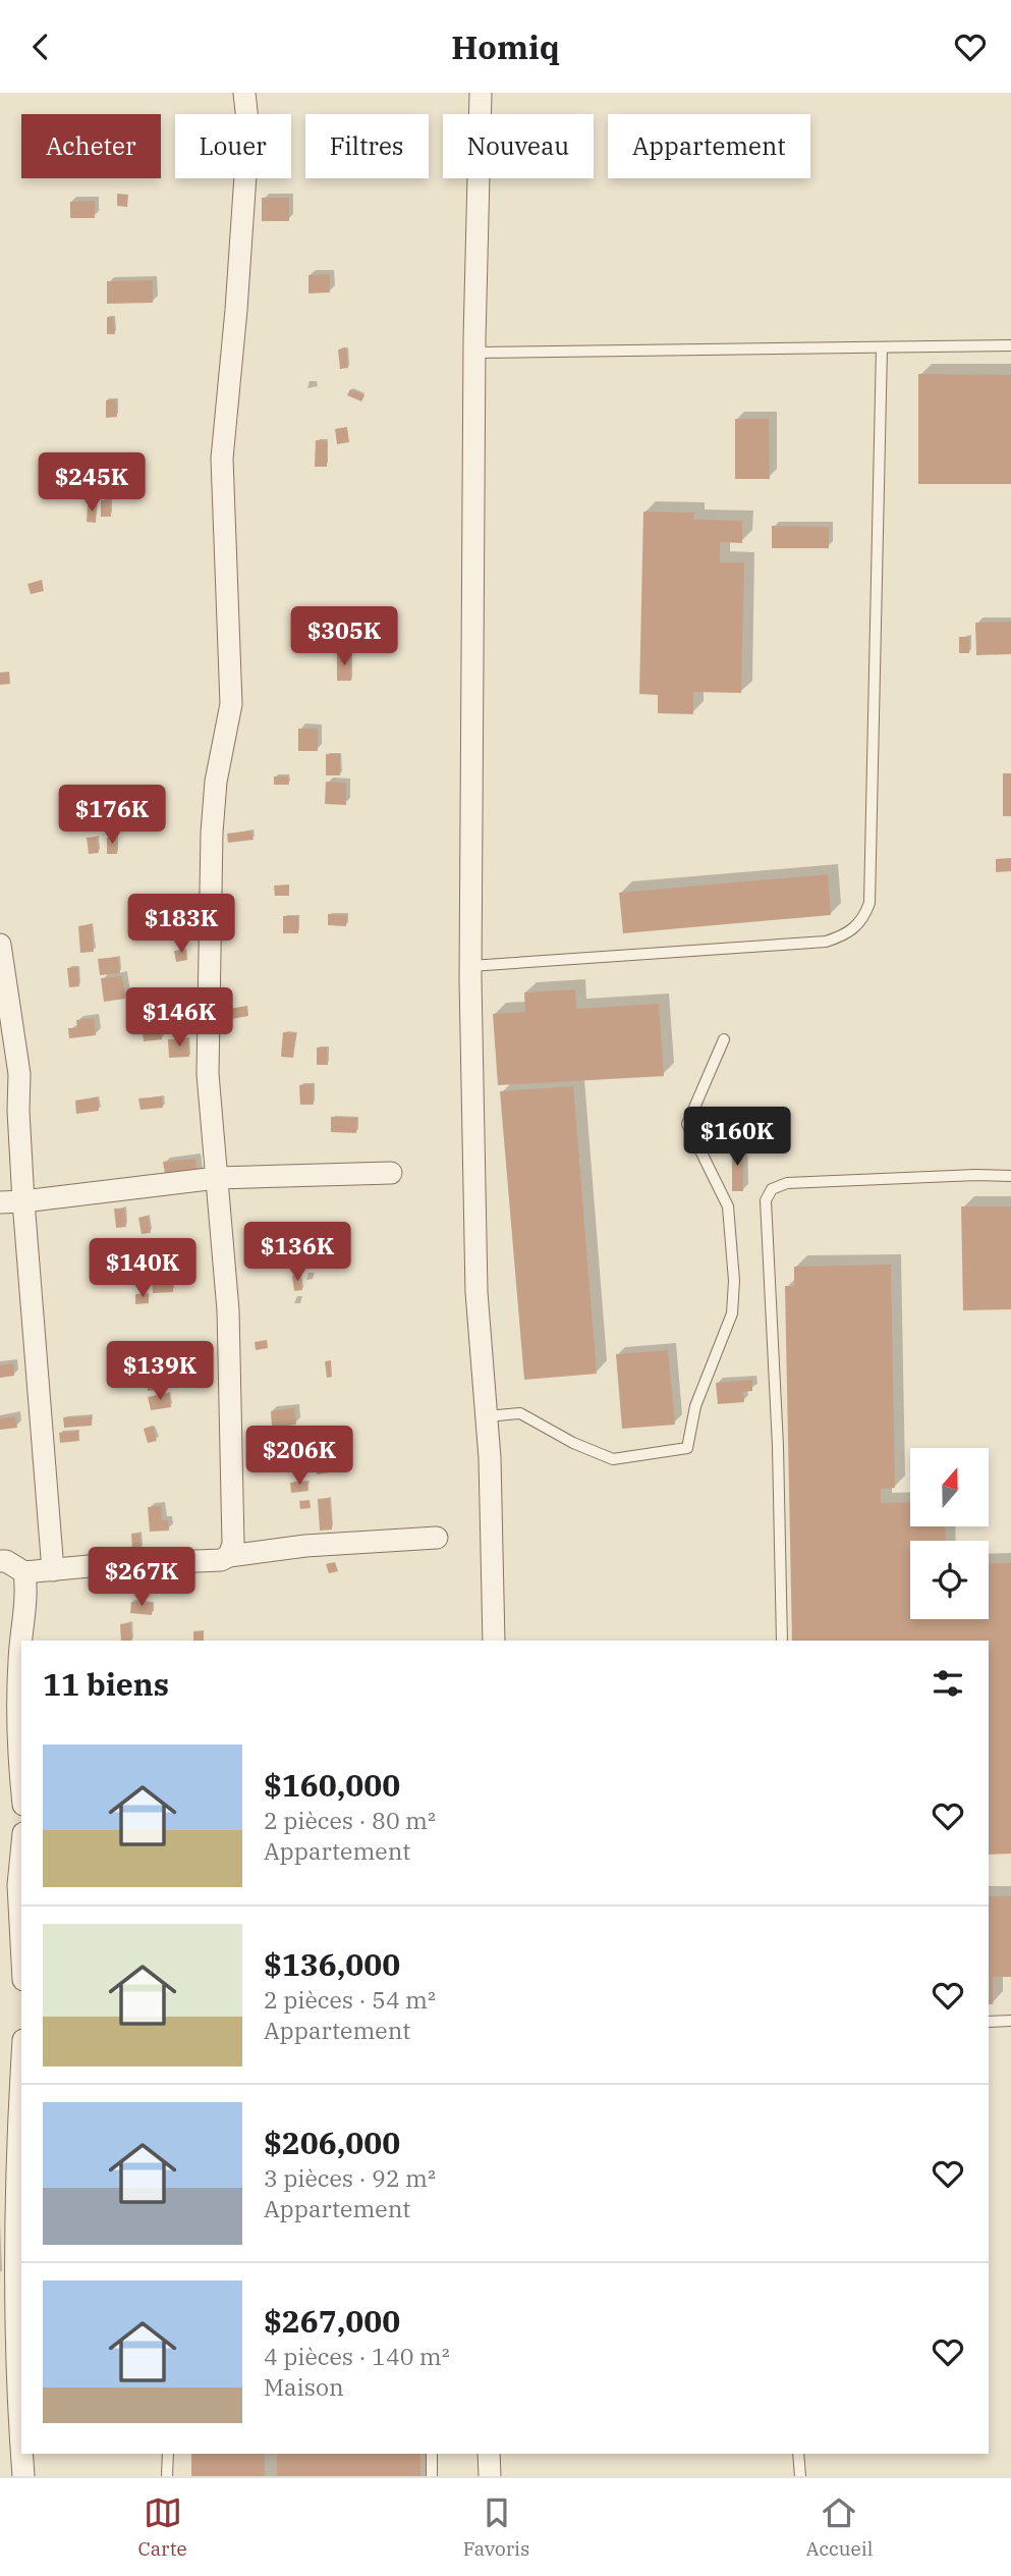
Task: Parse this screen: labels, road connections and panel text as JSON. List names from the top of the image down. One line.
{"north":"top","page":{"header":"Homiq","chip":["Acheter","Louer","Filtres","Nouveau","Appartement"],"price":["$245K","$305K","$176K","$183K","$146K","$160K","$136K","$140K","$139K","$206K","$267K"],"heading":"11 biens","list":[{"name":"$160,000","note":"2 pièces · 80 m² · Appartement"},{"name":"$136,000","note":"2 pièces · 54 m² · Appartement"},{"name":"$206,000","note":"3 pièces · 92 m² · Appartement"},{"name":"$267,000","note":"4 pièces · 140 m² · Maison"}],"tabs":["Carte","Favoris","Accueil"]}}
